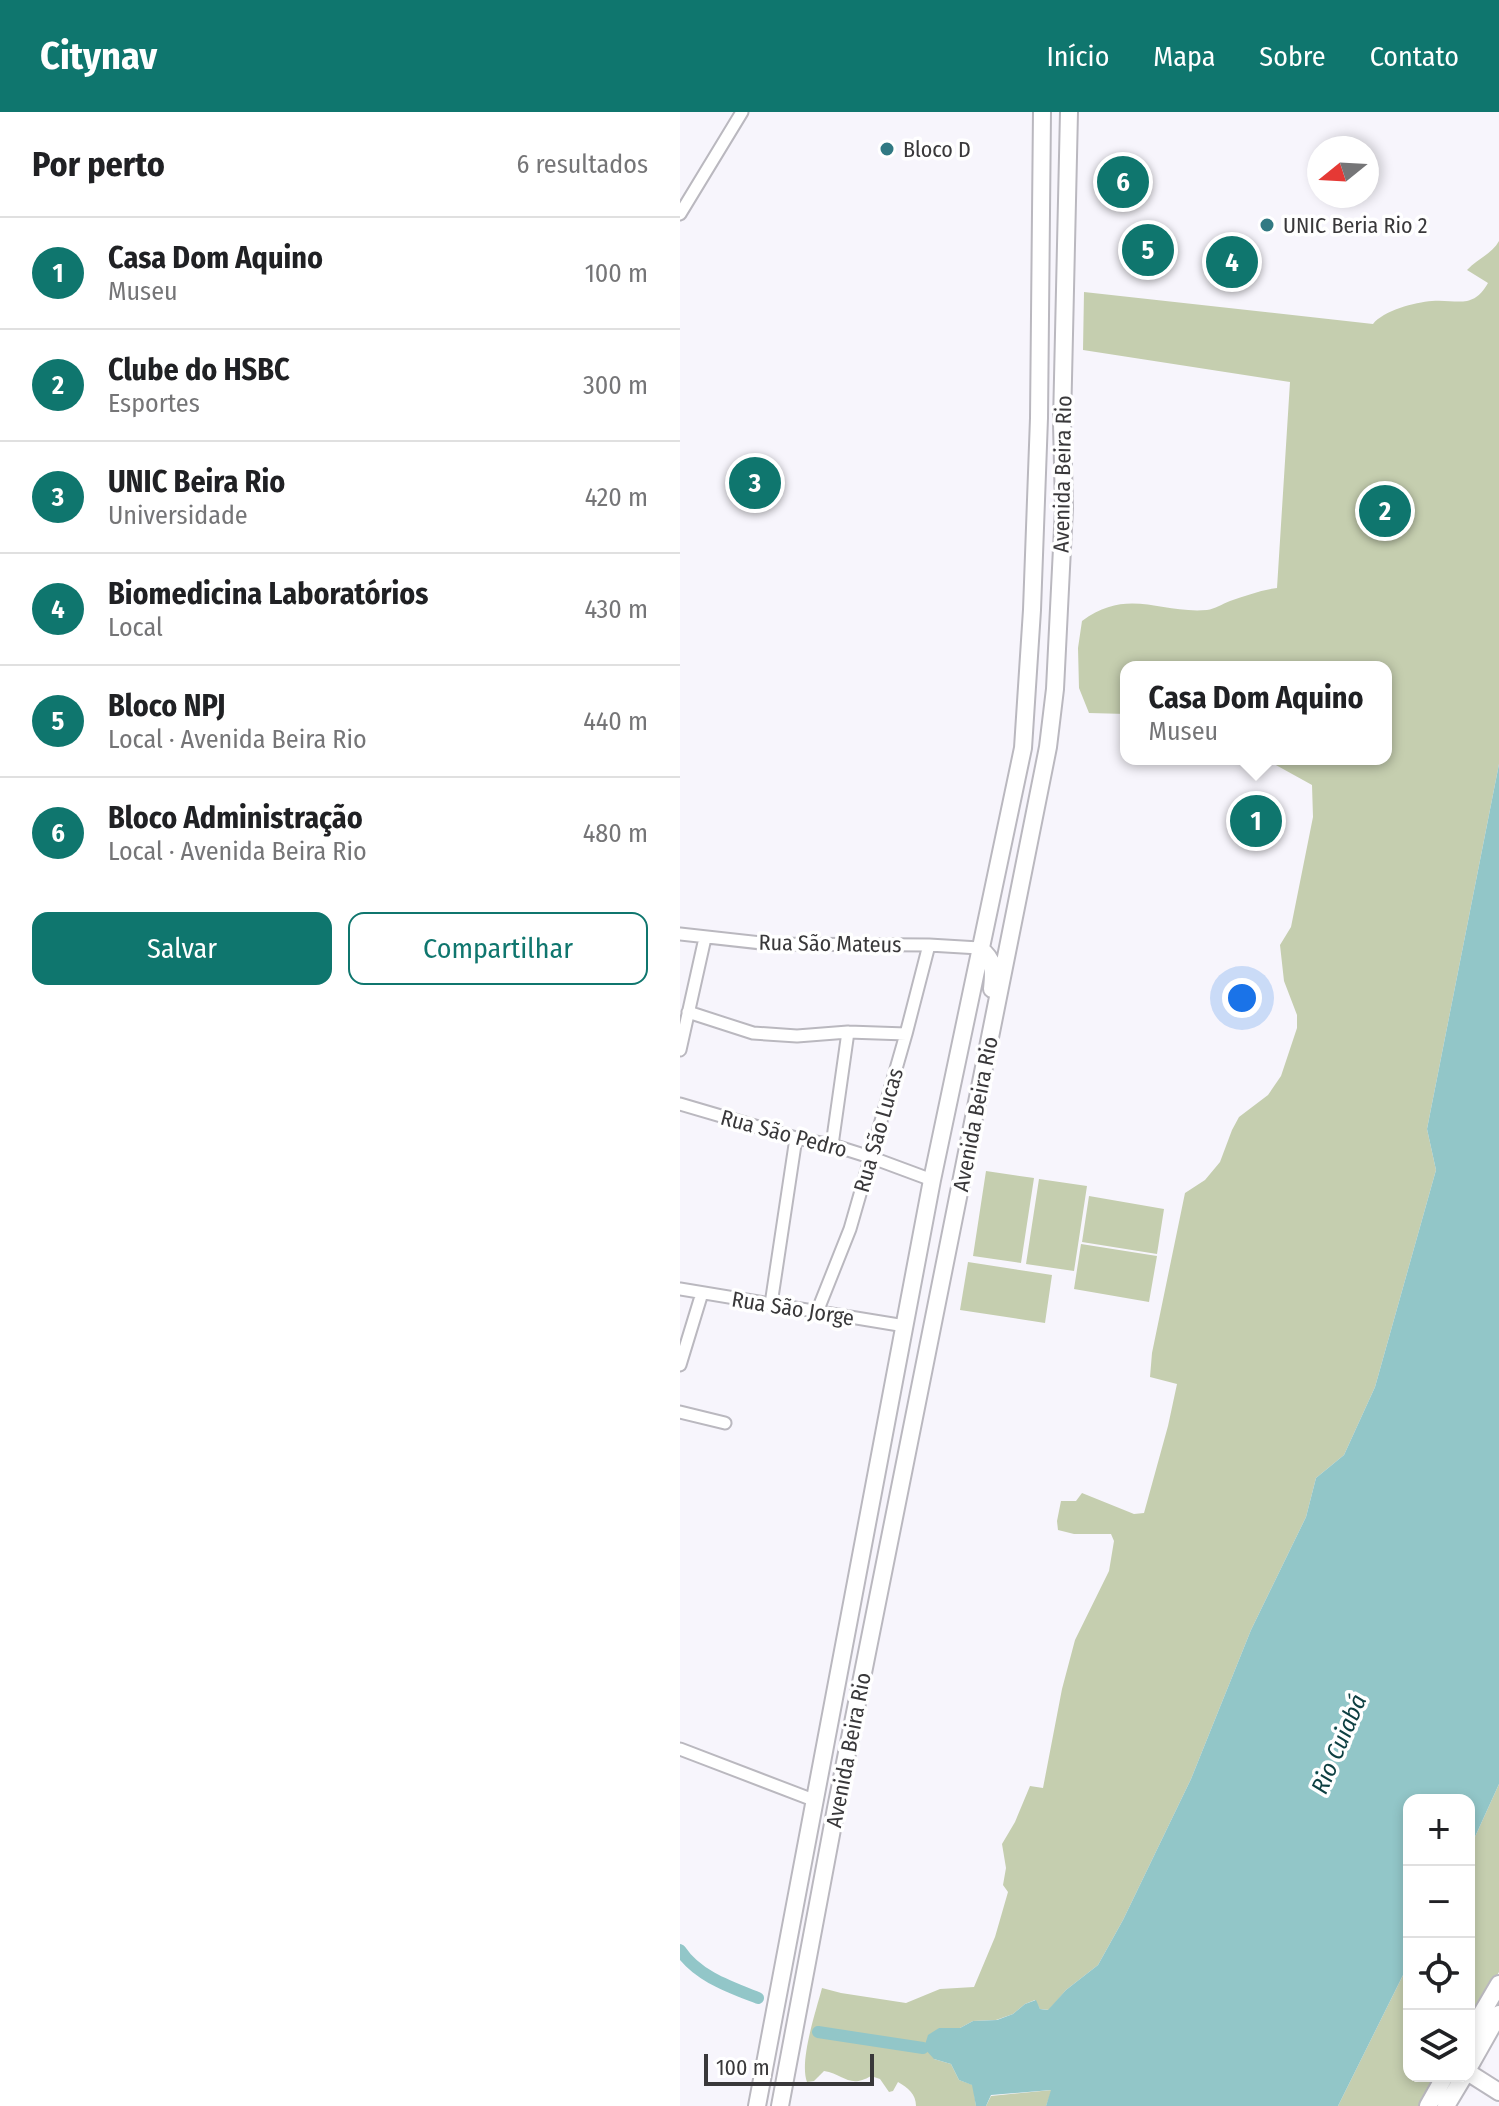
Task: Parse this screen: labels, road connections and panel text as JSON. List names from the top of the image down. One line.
{"streets":{"main road":["Avenida Beira Rio"],"street":["Rua São Mateus","Rua São Lucas","Rua São Pedro","Rua São Jorge"]},"crossings":[["Avenida Beira Rio","Rua São Mateus"],["Avenida Beira Rio","Rua São Pedro"],["Avenida Beira Rio","Rua São Jorge"],["Rua São Mateus","Rua São Lucas"],["Rua São Lucas","Rua São Pedro"],["Rua São Lucas","Rua São Jorge"]],"water":["Rio Cuiabá"],"places":["Bloco D","UNIC Beria Rio 2"],"scale_bar":"100 m","north":"left","page":{"header":"Citynav","nav":["Início","Mapa","Sobre","Contato"],"heading":["Por perto","6 resultados"],"pins":["6","5","4","3","2","1"],"list":[{"mark":"1","name":"Casa Dom Aquino","note":"Museu","value":"100 m"},{"mark":"2","name":"Clube do HSBC","note":"Esportes","value":"300 m"},{"mark":"3","name":"UNIC Beira Rio","note":"Universidade","value":"420 m"},{"mark":"4","name":"Biomedicina Laboratórios","note":"Local","value":"430 m"},{"mark":"5","name":"Bloco NPJ","note":"Local · Avenida Beira Rio","value":"440 m"},{"mark":"6","name":"Bloco Administração","note":"Local · Avenida Beira Rio","value":"480 m"}],"popup":["Casa Dom Aquino","Museu"],"buttons":["Salvar","Compartilhar"],"map_buttons":["+","−"],"scale":"100 m"}}
